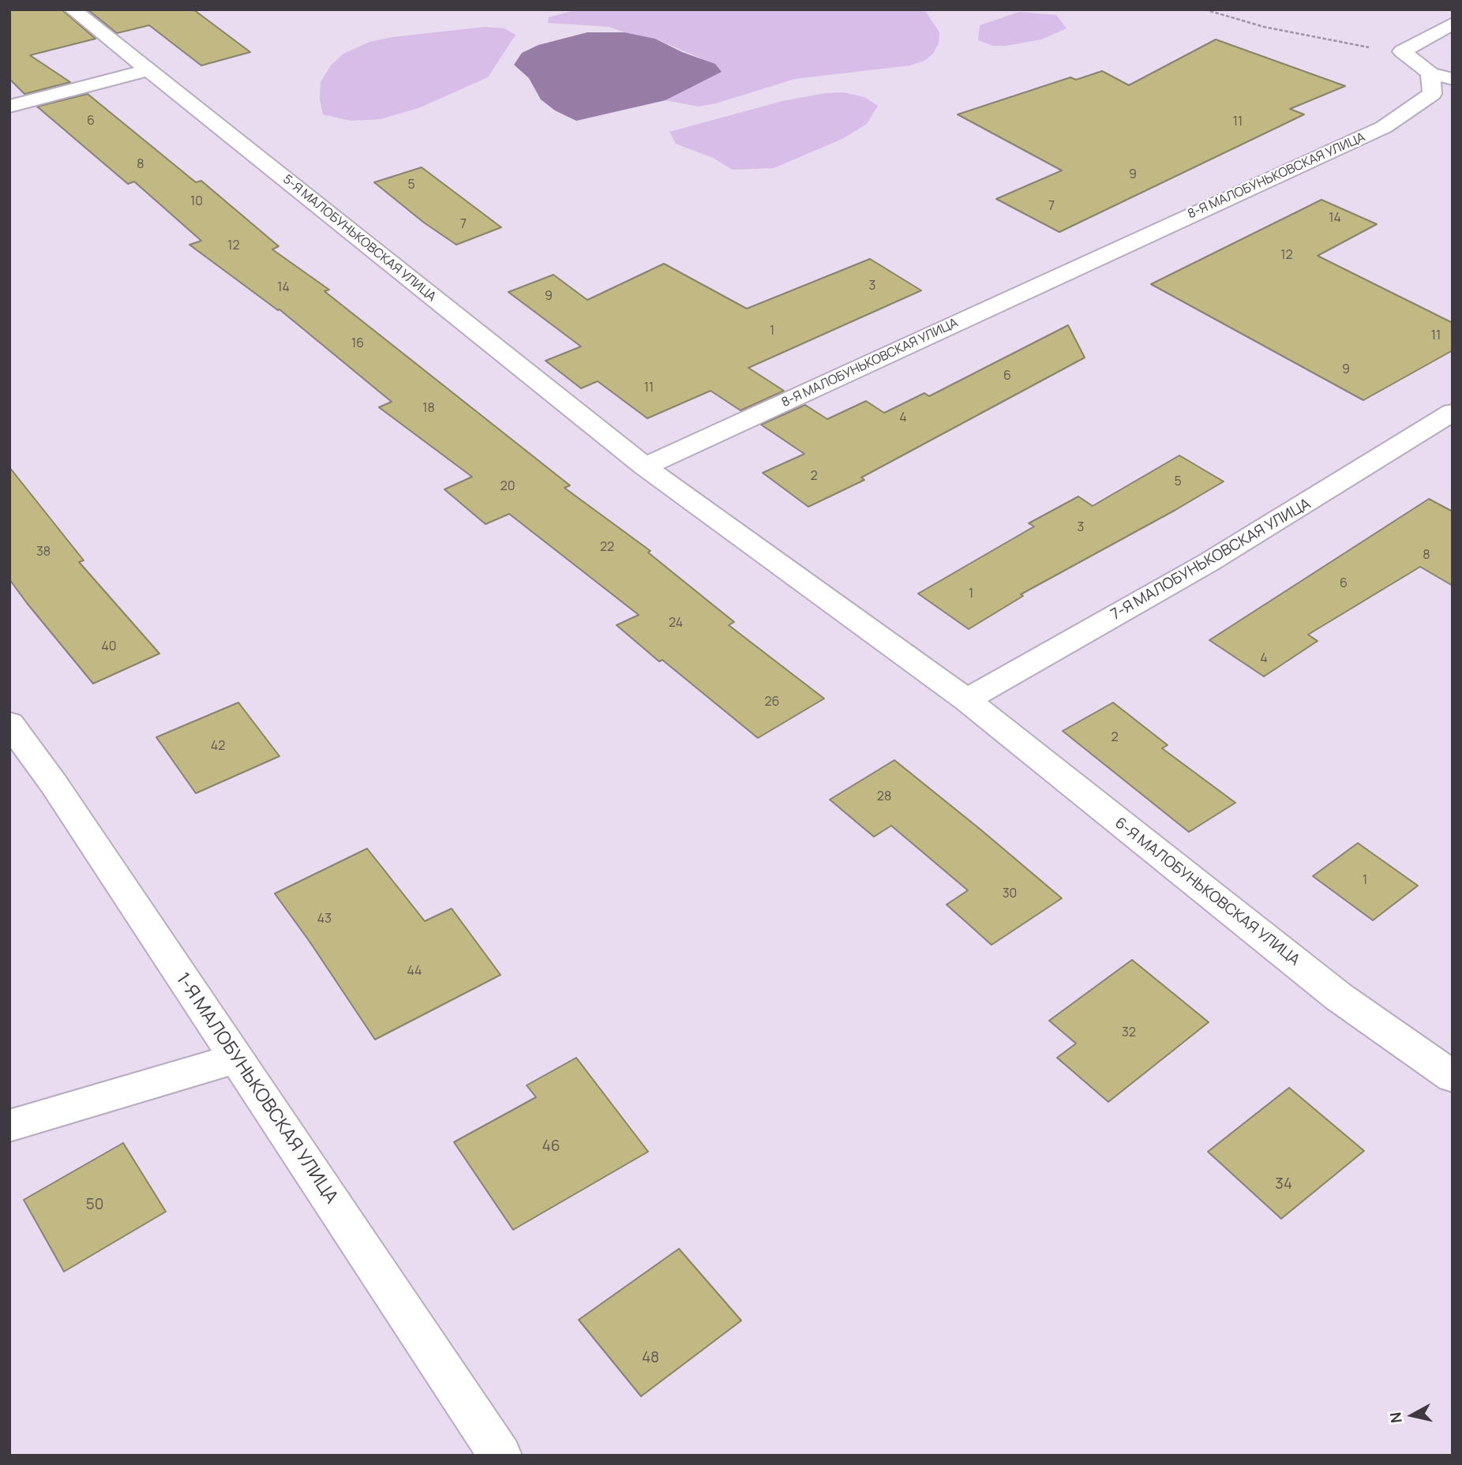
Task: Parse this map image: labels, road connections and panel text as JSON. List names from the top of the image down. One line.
{"streets":{"street":["8-Я МАЛОБУНЬКОВСКАЯ УЛИЦА","5-Я МАЛОБУНЬКОВСКАЯ УЛИЦА","7-Я МАЛОБУНЬКОВСКАЯ УЛИЦА","6-Я МАЛОБУНЬКОВСКАЯ УЛИЦА","1-Я МАЛОБУНЬКОВСКАЯ УЛИЦА"]},"crossings":[["8-Я МАЛОБУНЬКОВСКАЯ УЛИЦА","5-Я МАЛОБУНЬКОВСКАЯ УЛИЦА"],["7-Я МАЛОБУНЬКОВСКАЯ УЛИЦА","6-Я МАЛОБУНЬКОВСКАЯ УЛИЦА"]],"house_numbers":["6","11","8","9","5","10","7","14","7","12","12","3","14","9","1","11","16","9","6","11","18","4","2","5","20","3","22","38","8","6","1","24","40","4","26","2","42","28","1","30","43","44","32","46","34","50","48"],"north":"left"}
